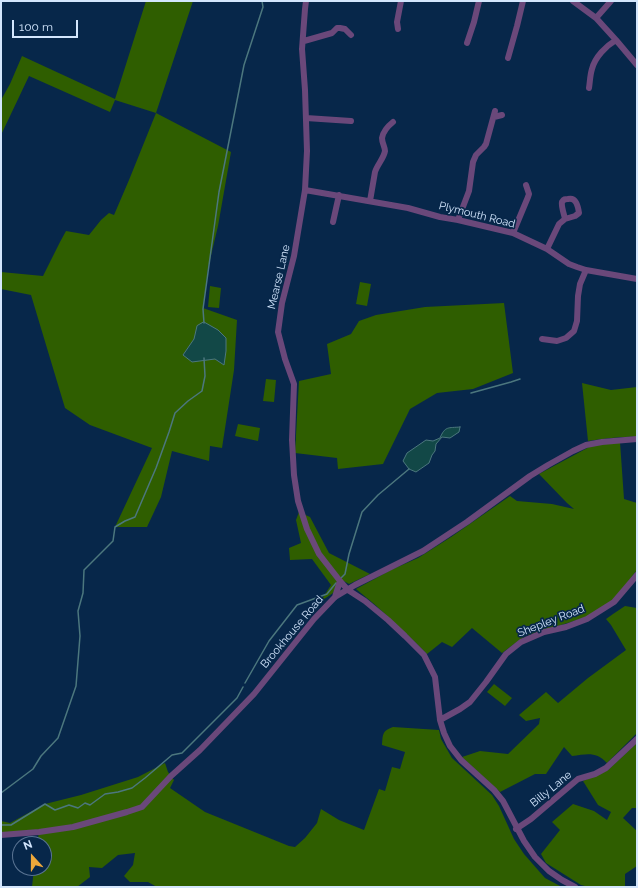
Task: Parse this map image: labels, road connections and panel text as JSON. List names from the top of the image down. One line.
{"streets":{"street":["Plymouth Road","Mearse Lane","Shepley Road","Brookhouse Road","Billy Lane"]},"crossings":[["Plymouth Road","Mearse Lane"],["Mearse Lane","Shepley Road"],["Mearse Lane","Brookhouse Road"],["Mearse Lane","Billy Lane"]],"scale_bar":"100 m","north":"top"}
